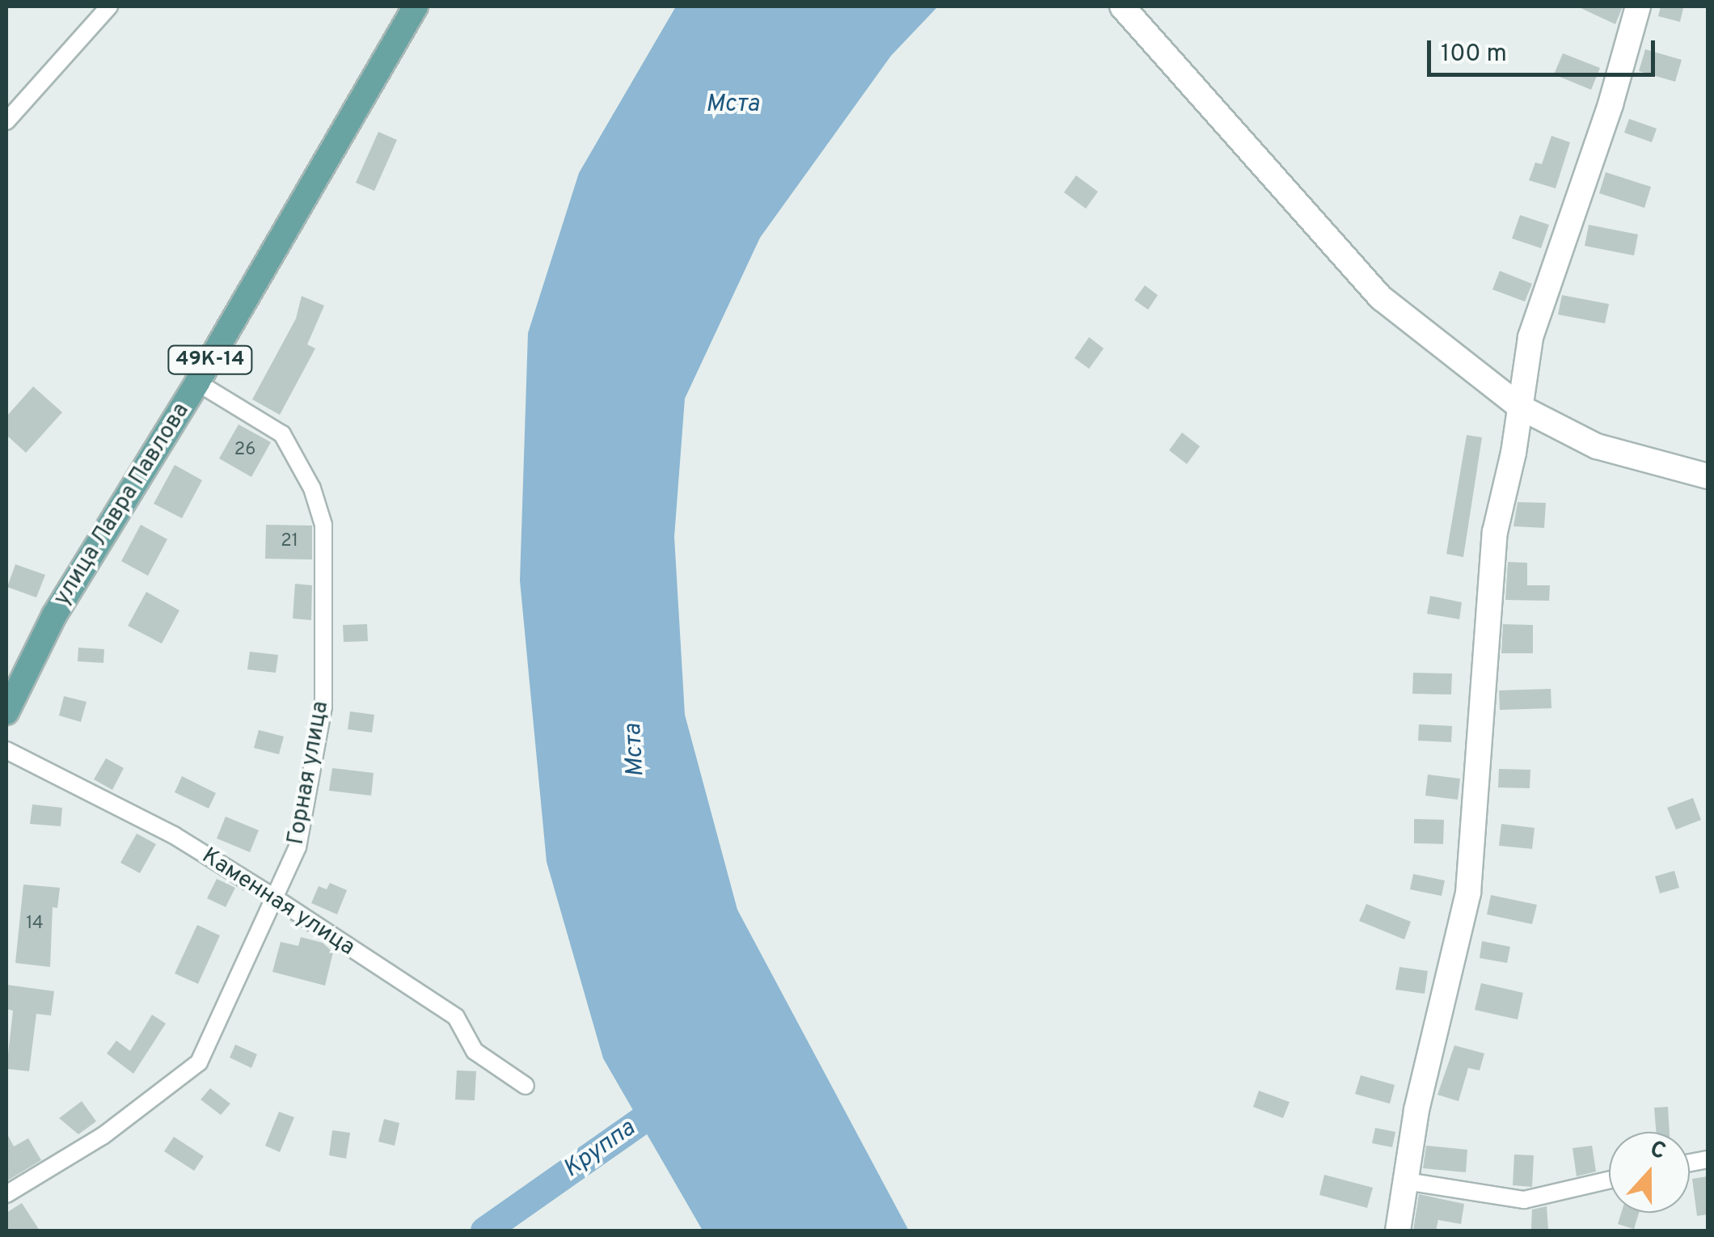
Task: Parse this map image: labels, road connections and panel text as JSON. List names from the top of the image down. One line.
{"streets":{"main road":["49К-14","улица Лавра Павлова"],"street":["Горная улица","Каменная улица"]},"crossings":[["улица Лавра Павлова","Горная улица"],["Горная улица","Каменная улица"]],"water":["Мста","Круппа"],"house_numbers":["26","21","14"],"scale_bar":"100 m","north":"top"}
